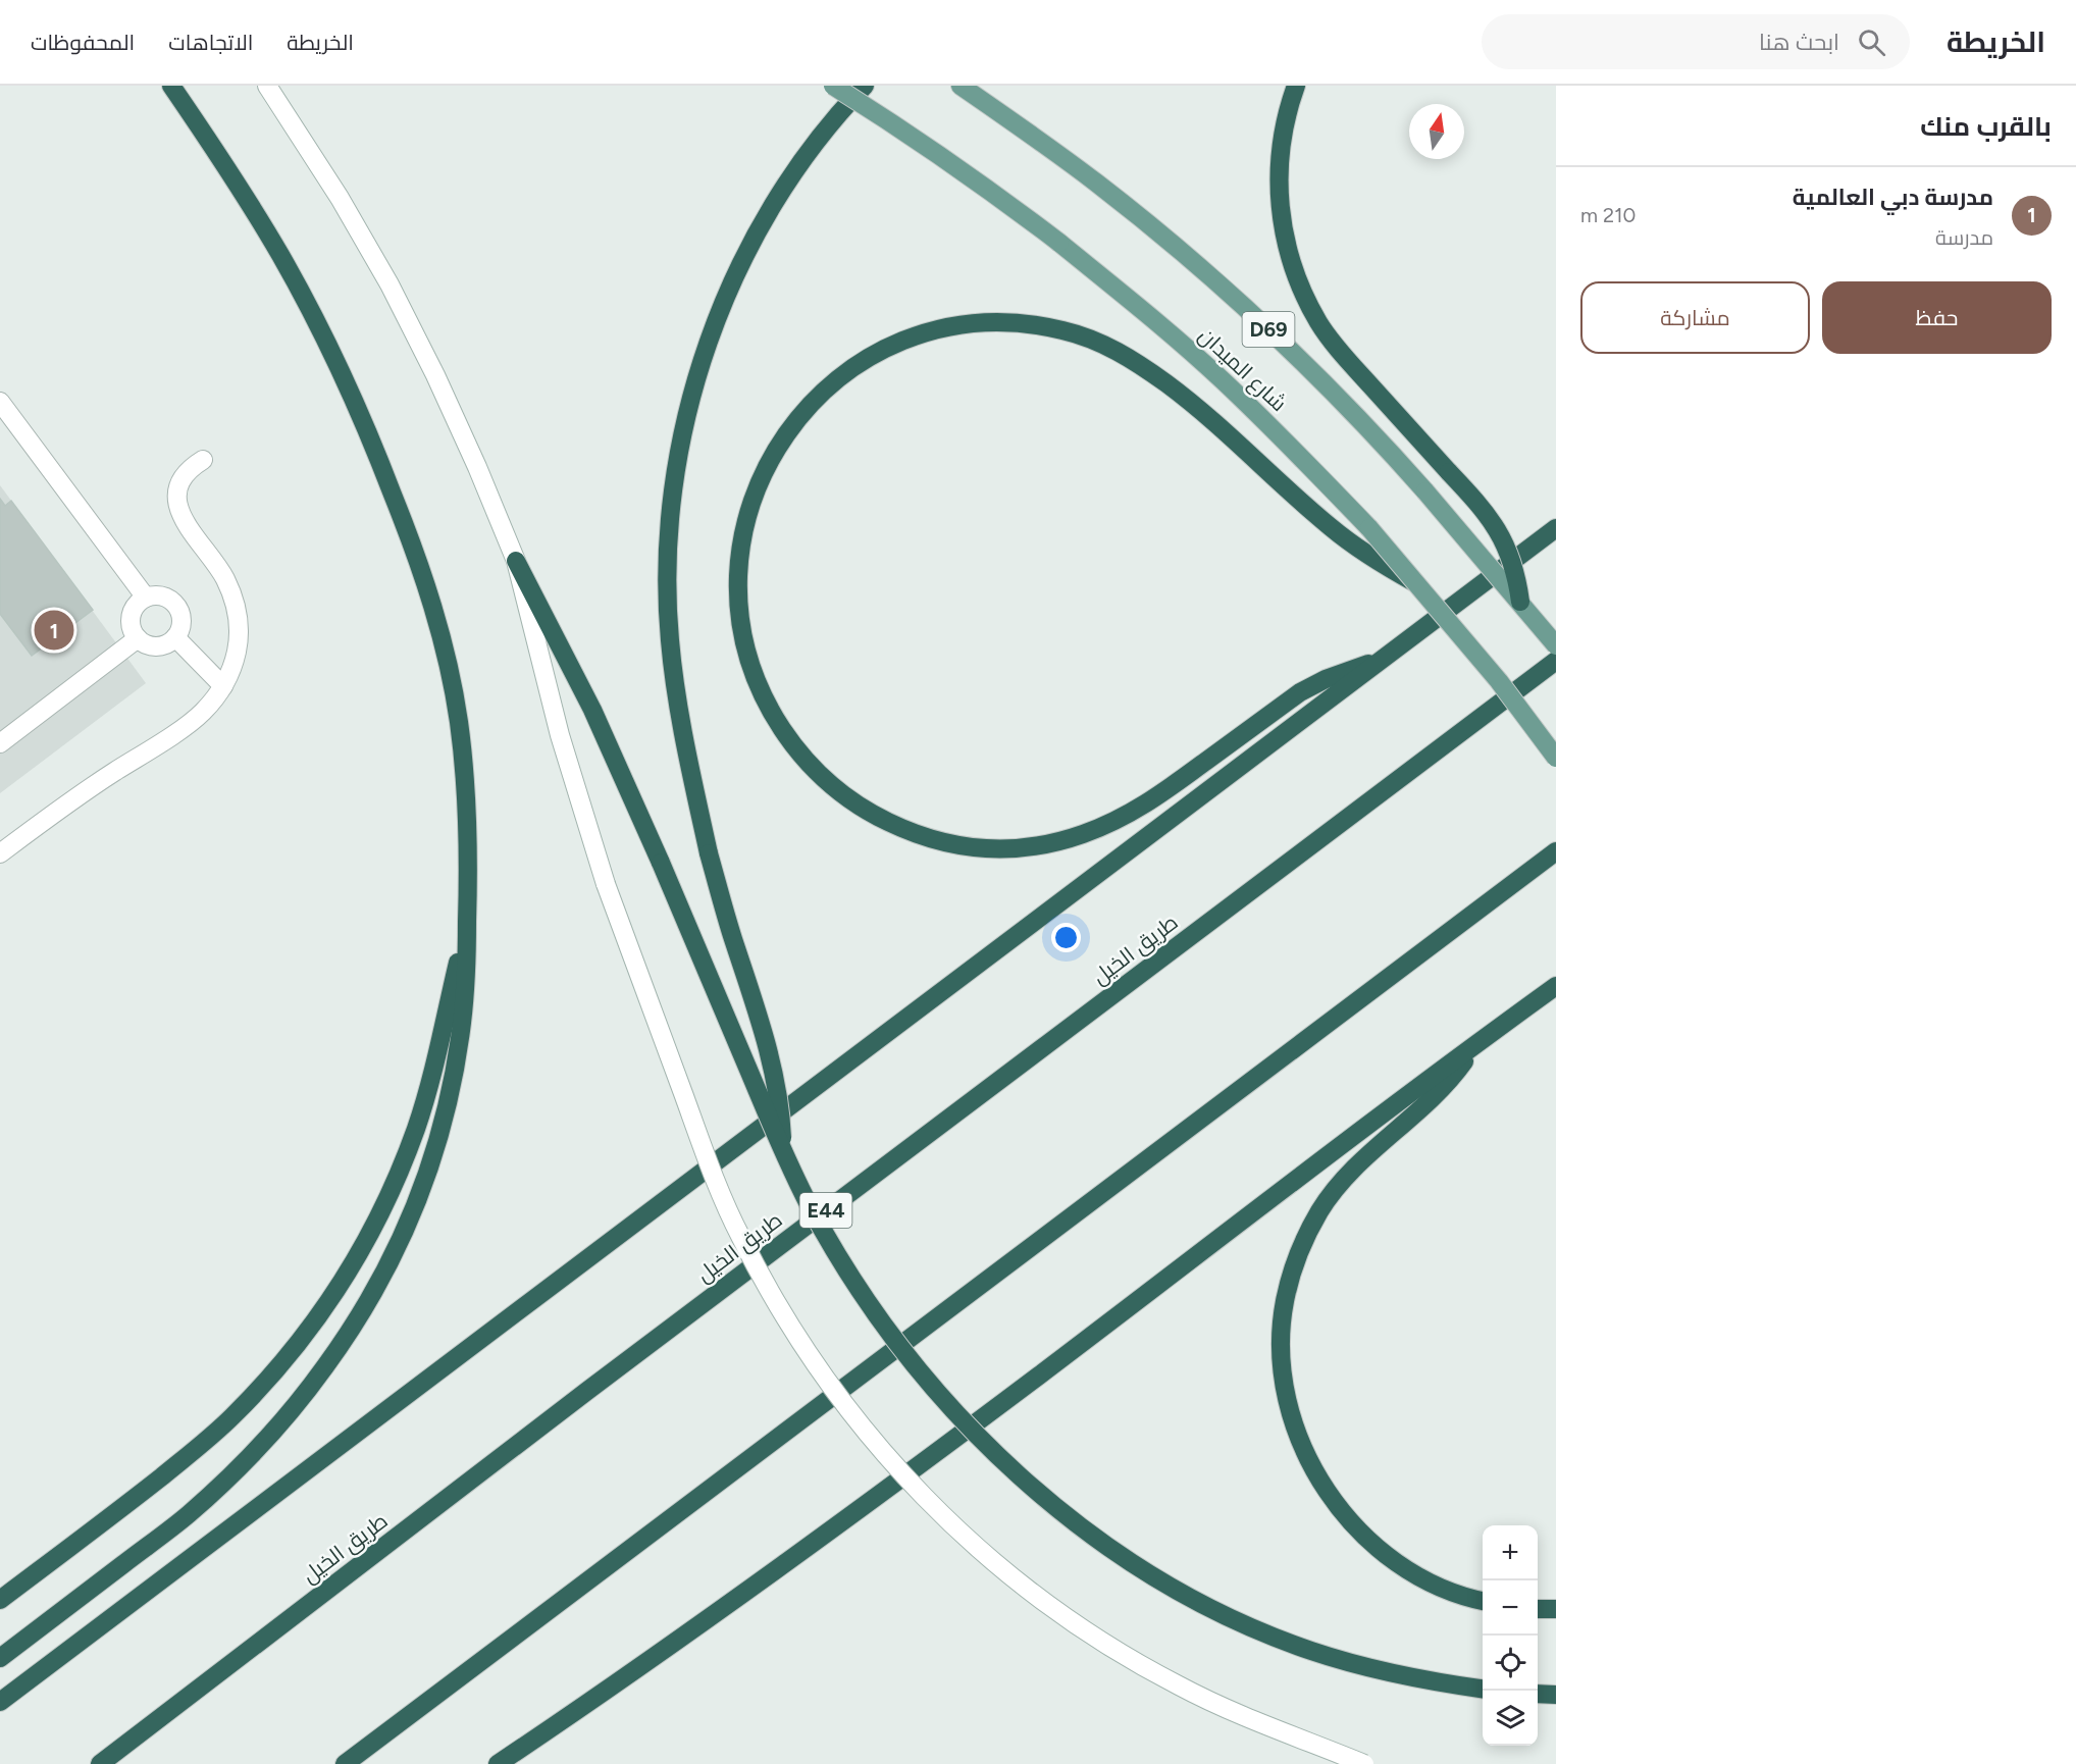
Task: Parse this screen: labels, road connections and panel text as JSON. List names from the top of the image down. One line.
{"streets":{"highway":["طريق الخيل","E44"],"main road":["D69","شارع الميدان"]},"north":"top","page":{"header":"الخريطة","search":"ابحث هنا","nav":["الخريطة","الاتجاهات","المحفوظات"],"heading":"بالقرب منك","list":[{"mark":"1","name":"مدرسة دبي العالمية","note":"مدرسة","value":"210 m"}],"buttons":["حفظ","مشاركة"],"pins":"1","map_buttons":["+","−"]}}
